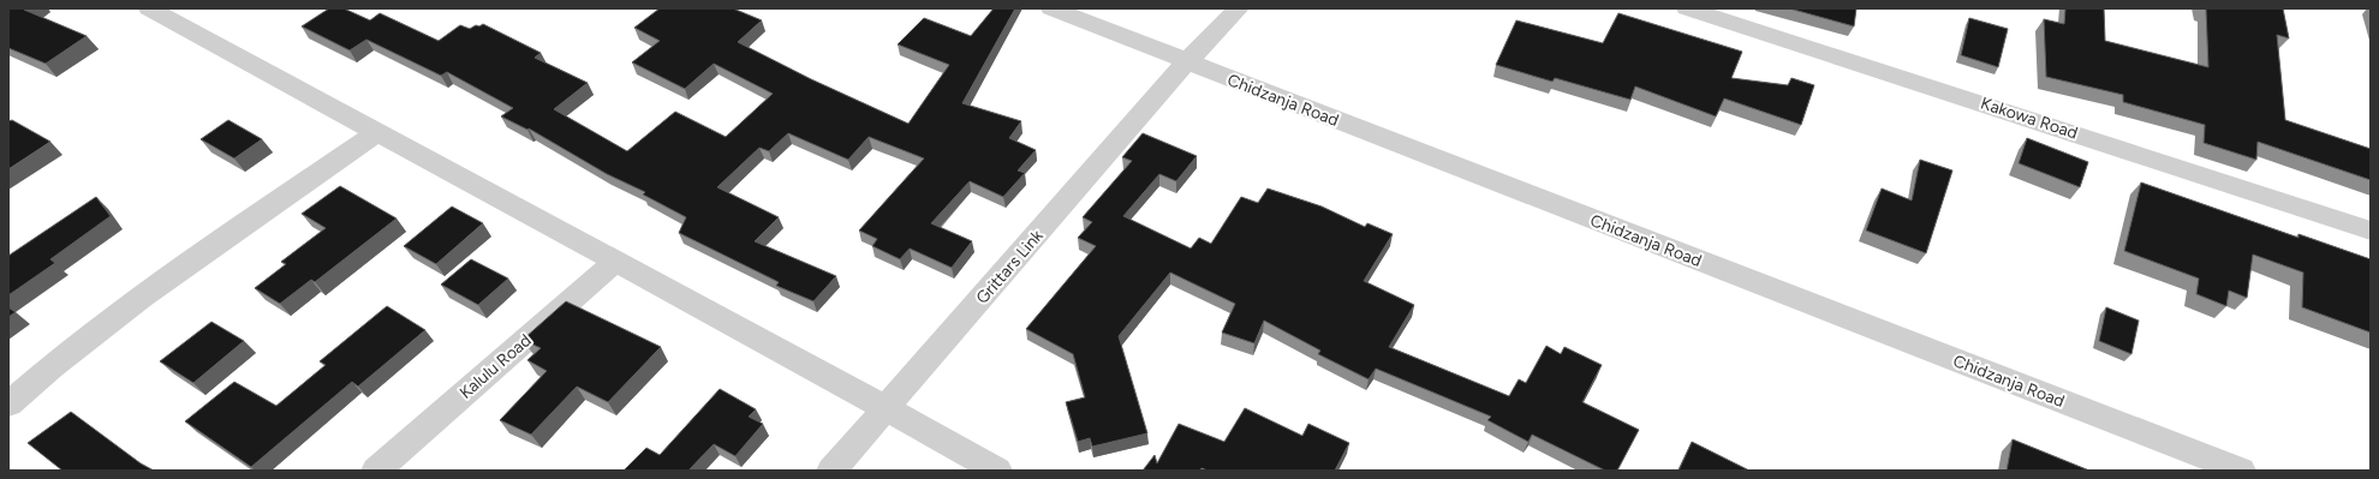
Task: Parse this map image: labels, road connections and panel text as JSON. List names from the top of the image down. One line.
{"streets":{"street":["Chidzanja Road","Kakowa Road","Grittars Link","Kalulu Road"]},"crossings":[["Chidzanja Road","Grittars Link"]]}
